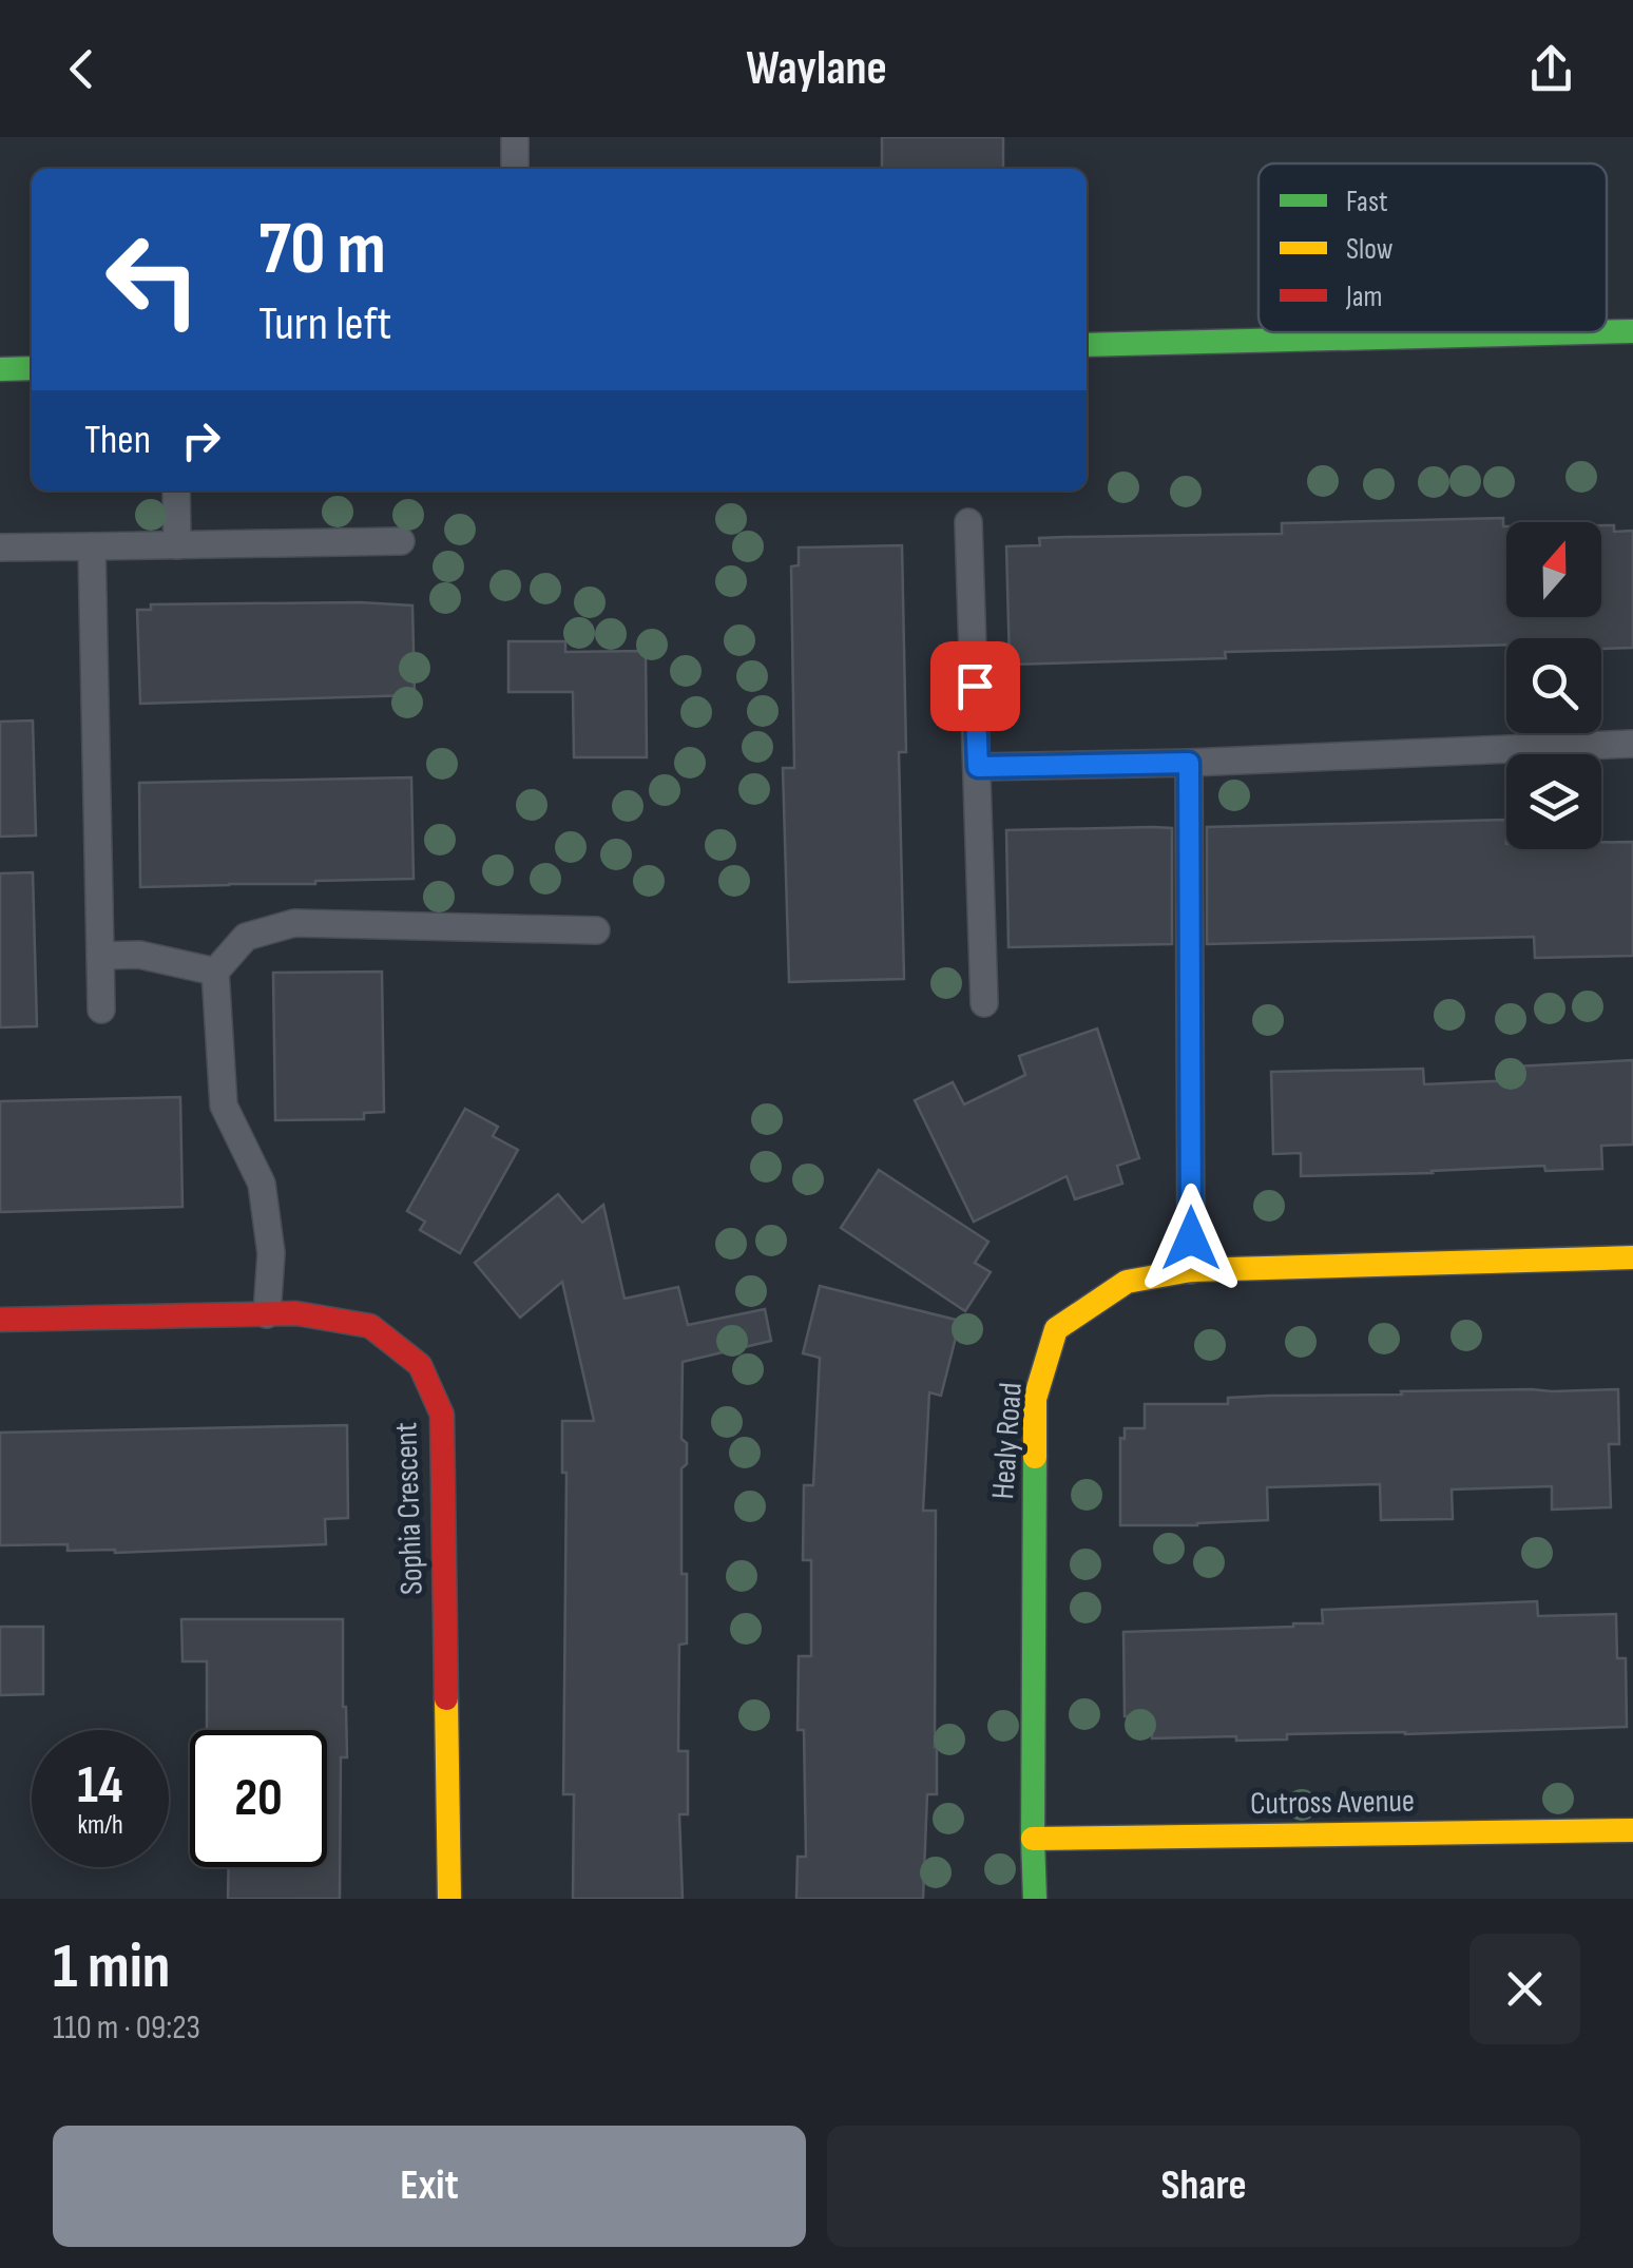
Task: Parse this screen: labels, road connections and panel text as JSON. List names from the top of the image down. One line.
{"streets":{"street":["Healy Road","Sophia Crescent","Cutross Avenue"]},"crossings":[["Healy Road","Cutross Avenue"]],"legend":["Fast","Slow","Jam"],"north":"top","page":{"header":"Waylane","turn":["70 m","Turn left"],"then":"Then","speed":"14 km/h","limit":"20","heading":["1 min","110 m · 09:23"],"buttons":["Exit","Share"]}}
